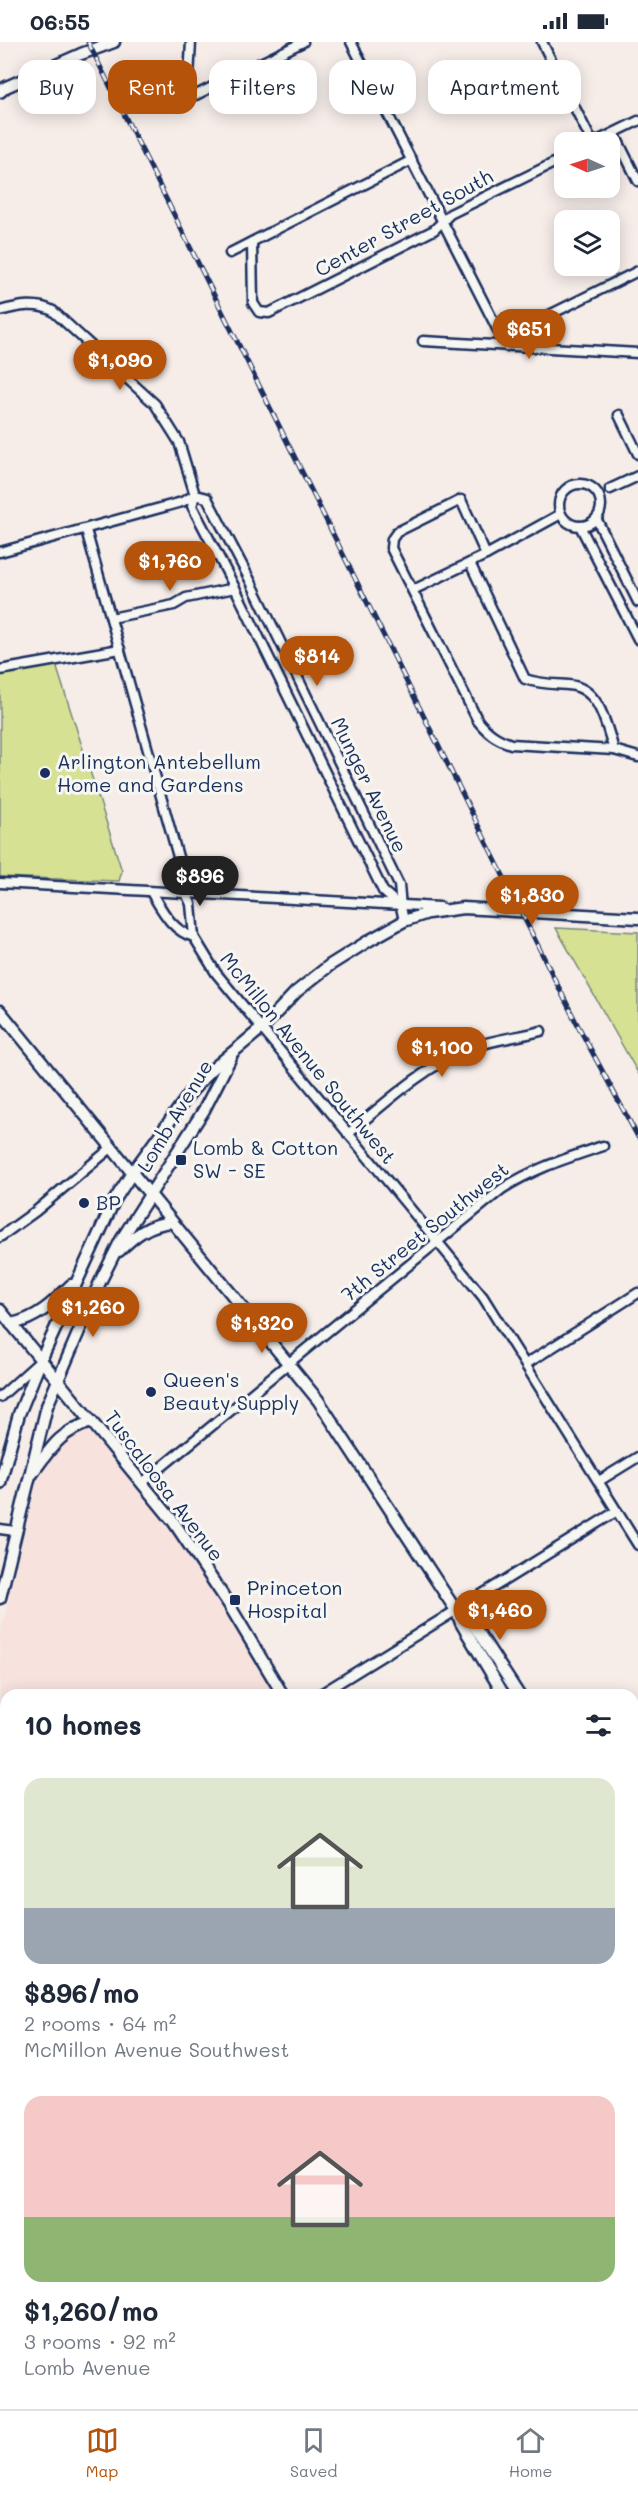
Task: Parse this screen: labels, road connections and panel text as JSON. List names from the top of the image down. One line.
{"streets":{"main road":["Lomb Avenue","Tuscaloosa Avenue"],"street":["Center Street South","Munger Avenue","McMillon Avenue Southwest","7th Street Southwest"]},"crossings":[["Munger Avenue","Lomb Avenue"],["McMillon Avenue Southwest","Lomb Avenue"],["McMillon Avenue Southwest","7th Street Southwest"],["Lomb Avenue","Tuscaloosa Avenue"],["7th Street Southwest","Tuscaloosa Avenue"]],"places":{"other":["Arlington Antebellum Home and Gardens","BP","Queen's Beauty Supply"],"transit":["Lomb & Cotton SW - SE","Princeton Hospital"]},"north":"left","page":{"status":"06:55","chip":["Buy","Rent","Filters","New","Apartment"],"price":["$651","$1,090","$1,760","$814","$896","$1,830","$1,100","$1,260","$1,320","$1,460"],"heading":"10 homes","list":[{"name":"$896/mo","note":"2 rooms · 64 m² · McMillon Avenue Southwest"},{"name":"$1,260/mo","note":"3 rooms · 92 m² · Lomb Avenue"}],"tabs":["Map","Saved","Home"]}}
